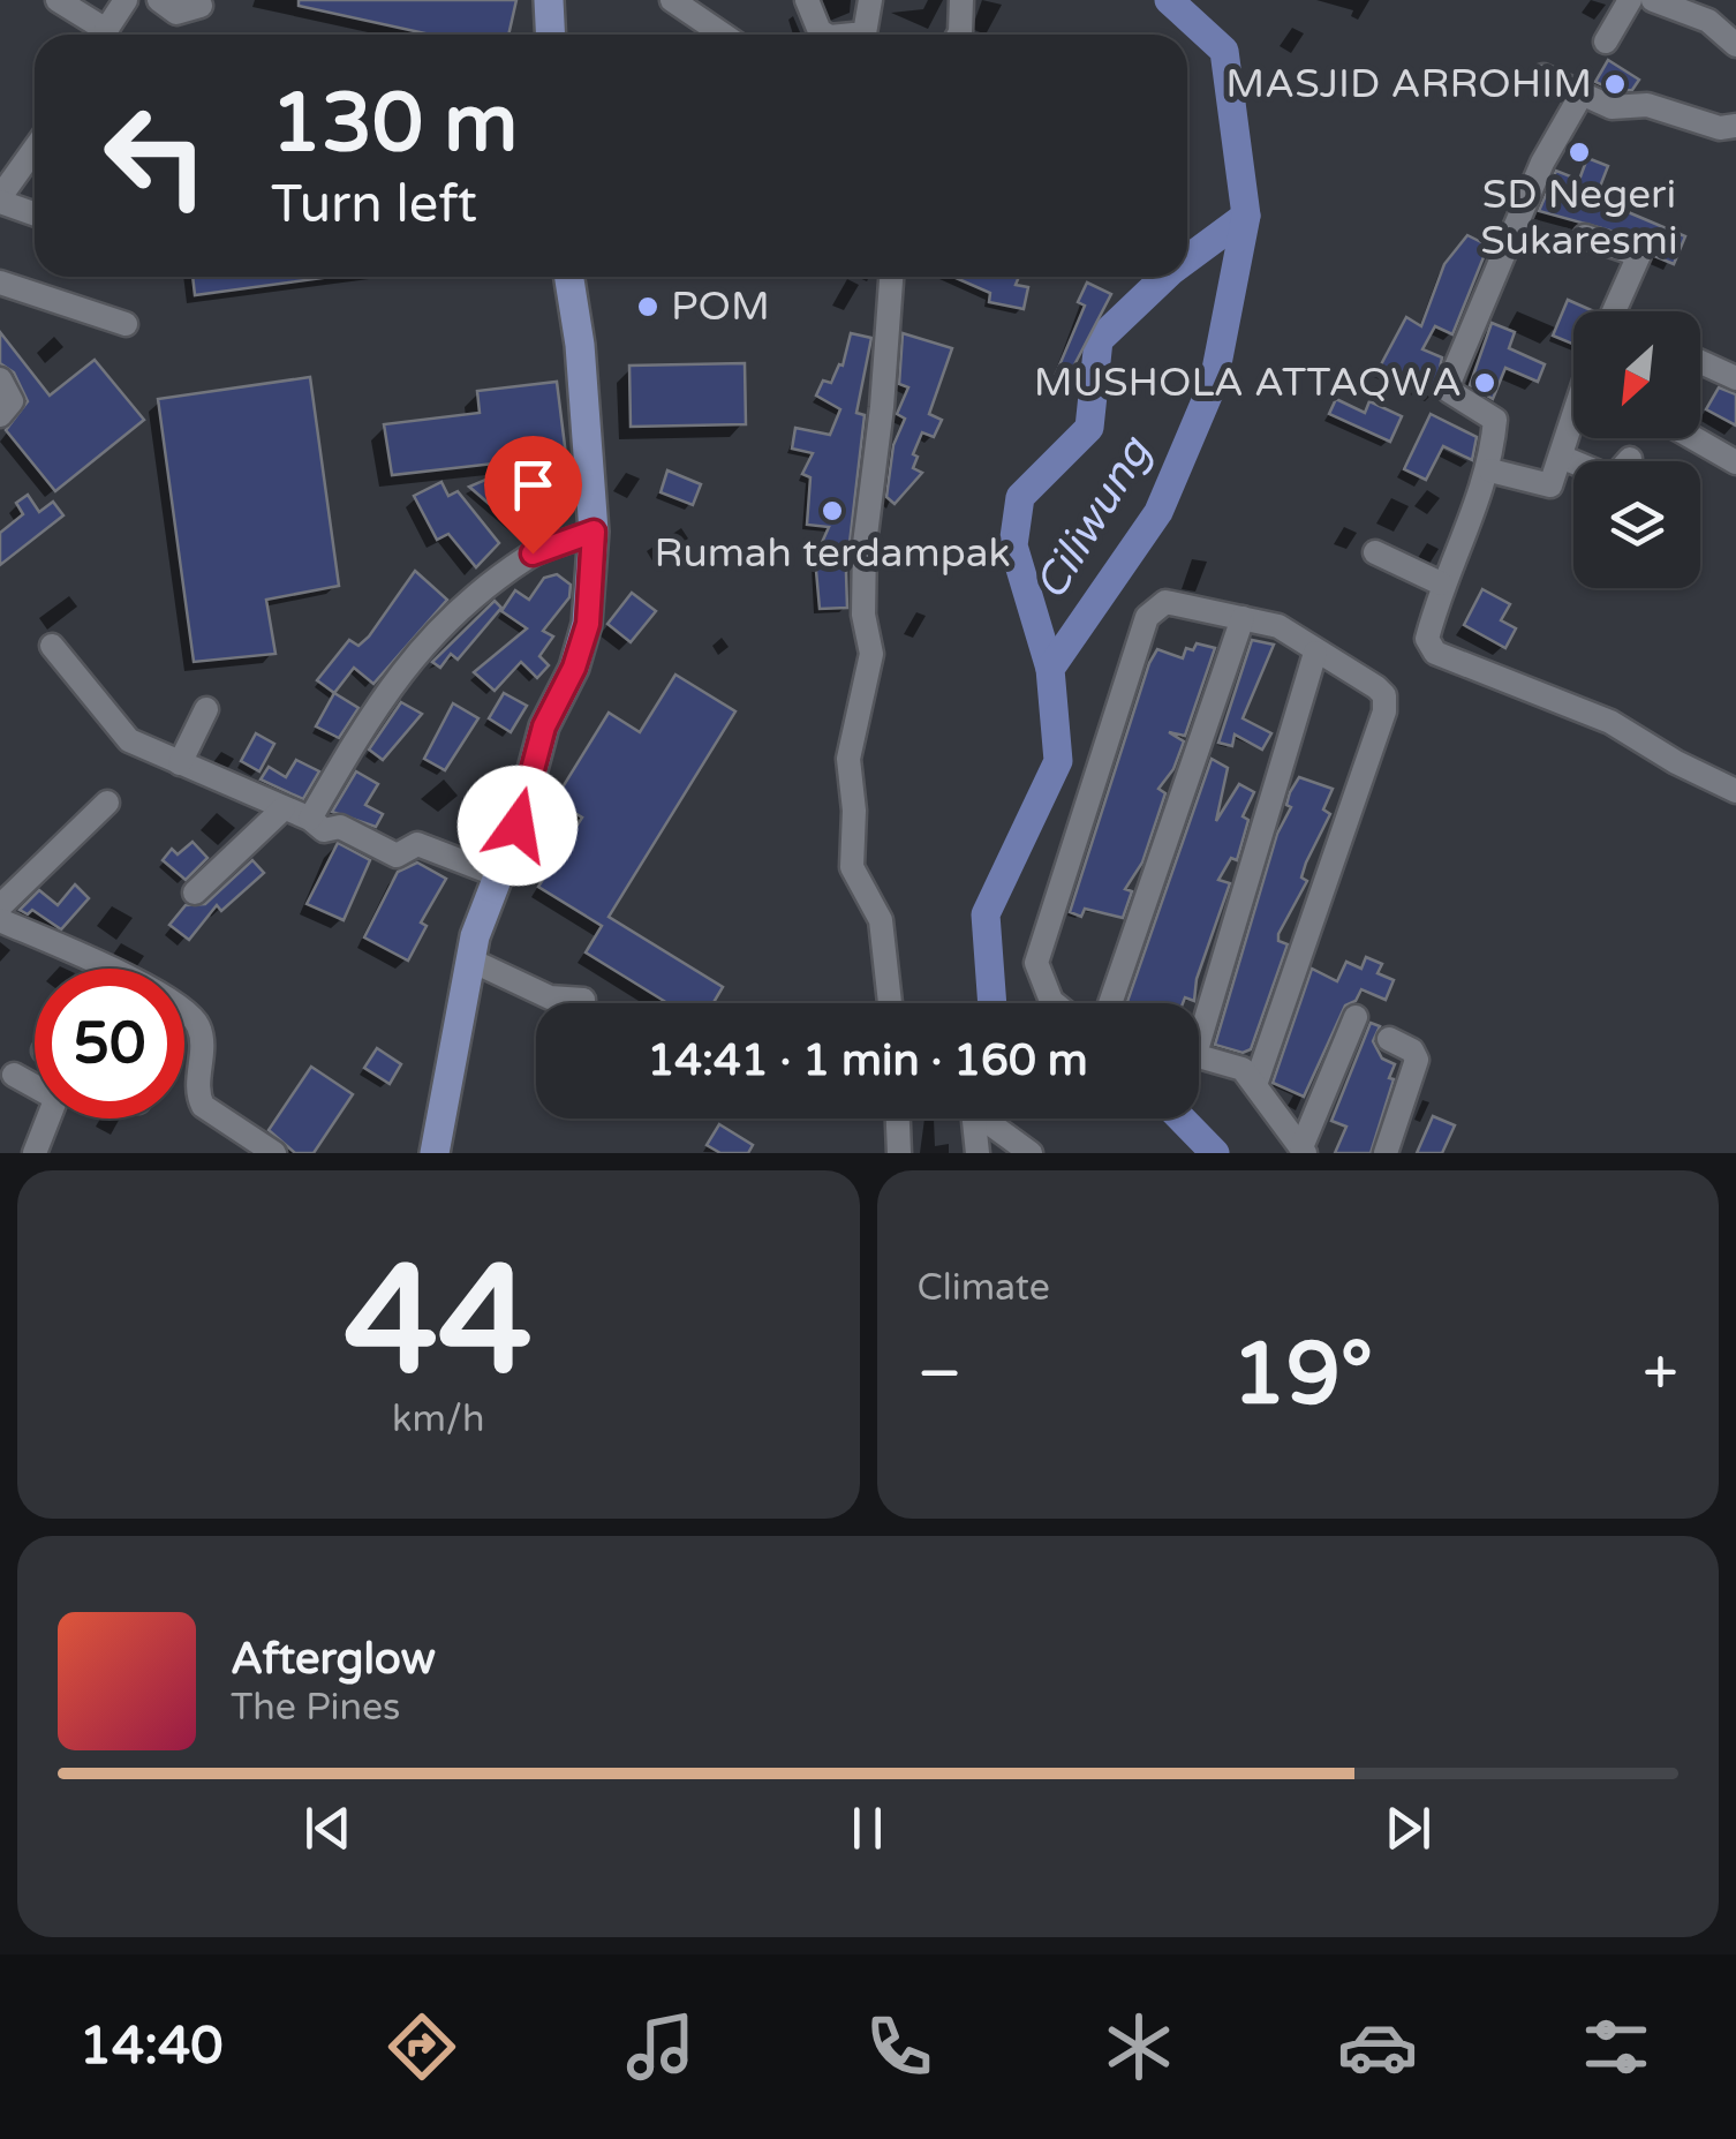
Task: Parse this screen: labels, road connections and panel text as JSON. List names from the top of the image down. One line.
{"water":["Ciliwung"],"places":["MASJID ARROHIM","SD Negeri Sukaresmi","POM","MUSHOLA ATTAQWA","Rumah terdampak"],"north":"bottom left","page":{"turn":["130 m","Turn left"],"limit":"50","trip":"14:41 · 1 min · 160 m","tile":[["44","km/h"],"Climate"],"heat":["−","19°","+"],"song":["Afterglow","The Pines"],"tabs":"14:40"}}
